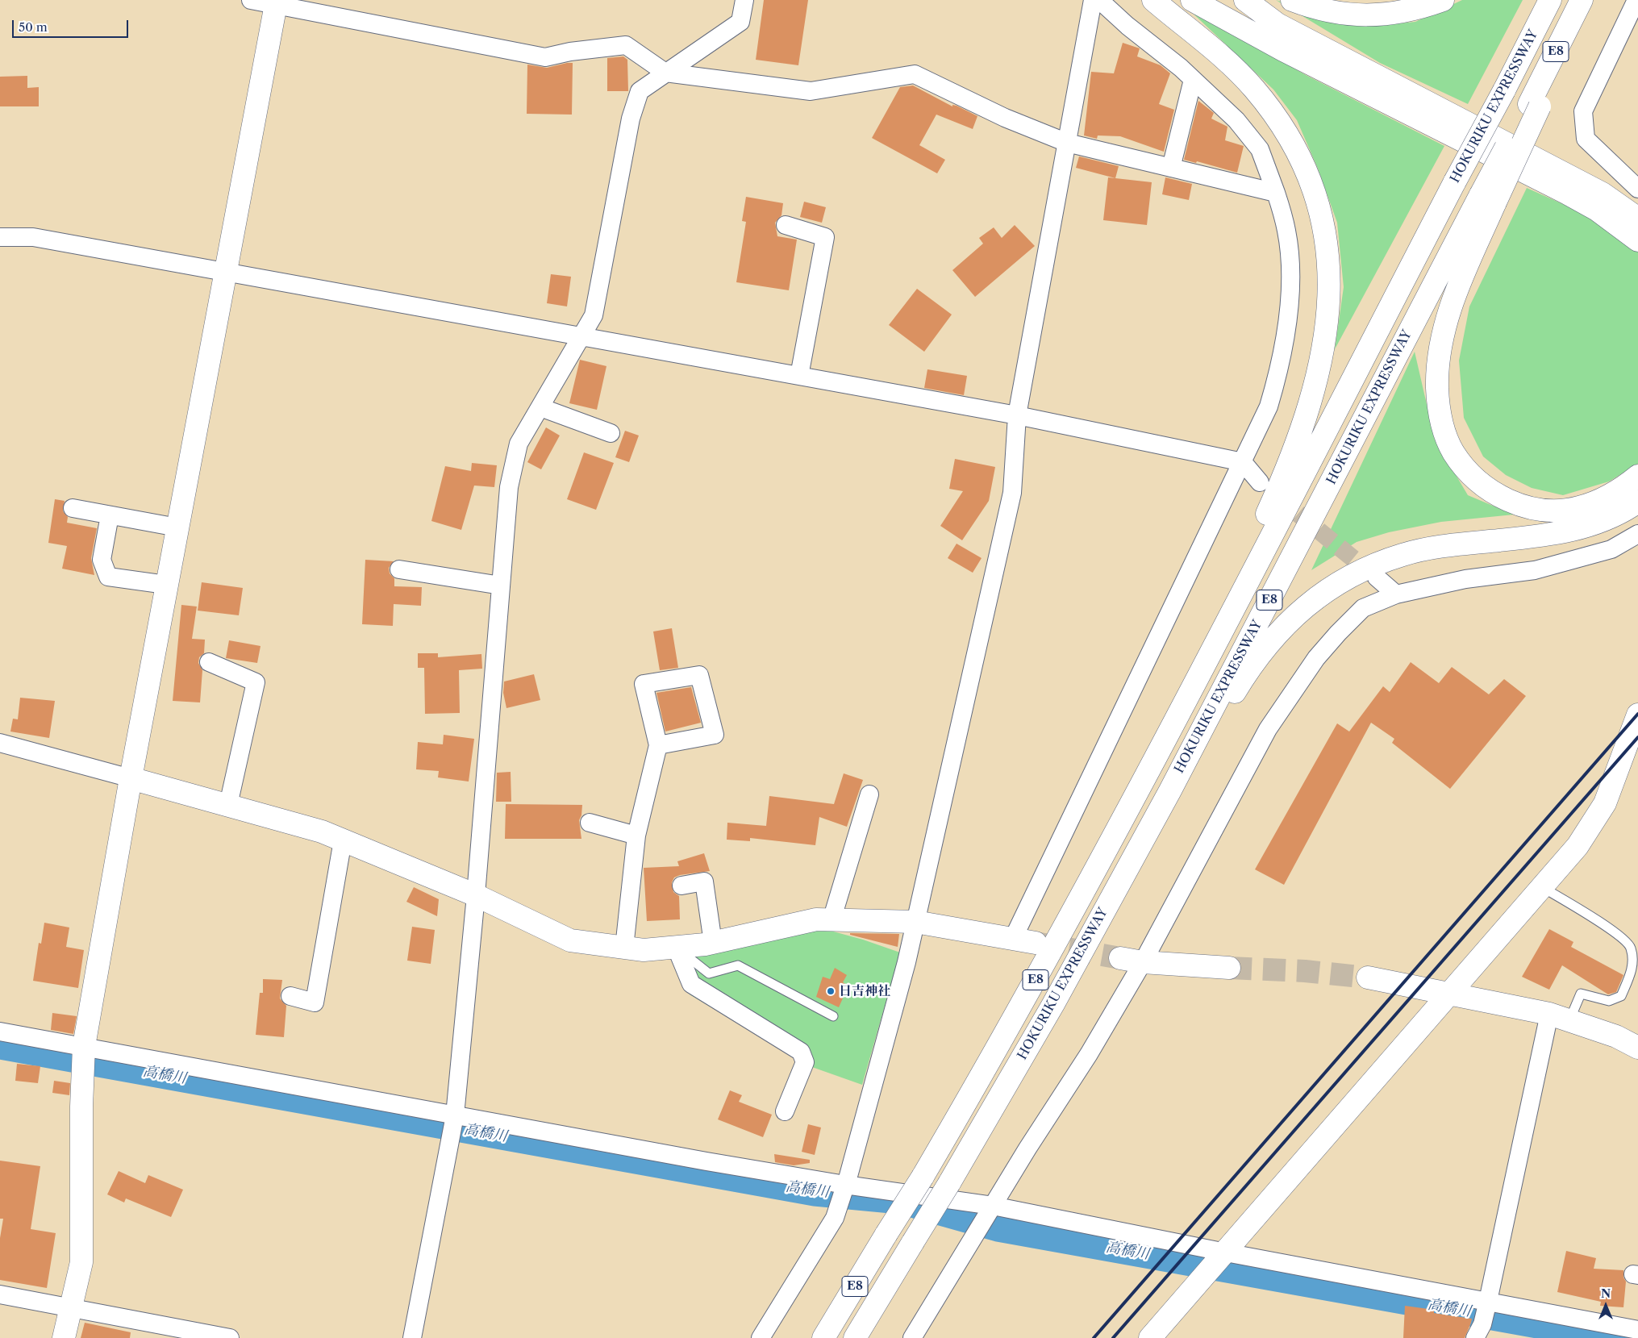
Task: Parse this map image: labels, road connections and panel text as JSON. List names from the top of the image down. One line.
{"streets":{"main road":["E8","HOKURIKU EXPRESSWAY"]},"water":["高橋川"],"places":["日吉神社"],"scale_bar":"50 m","north":"top"}
